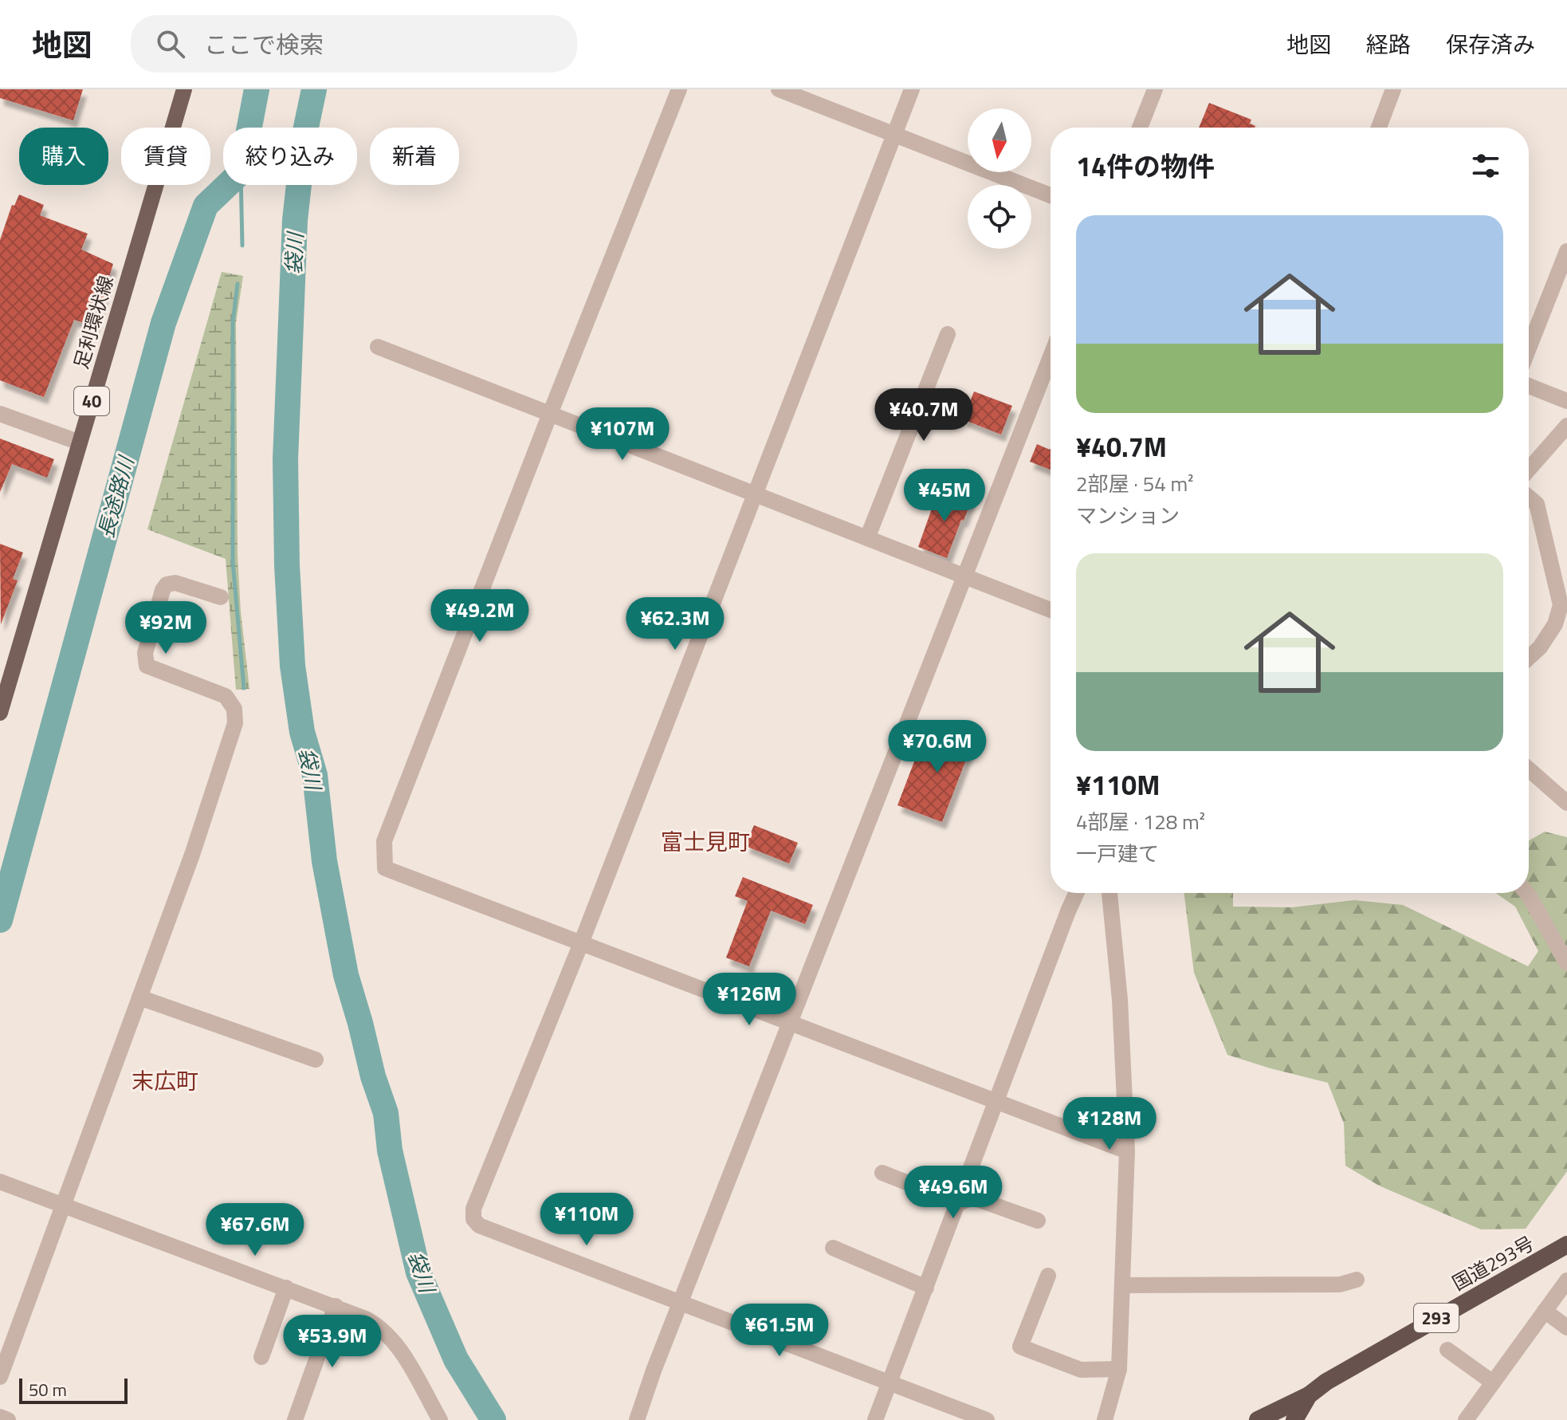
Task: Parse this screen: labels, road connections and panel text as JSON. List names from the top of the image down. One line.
{"streets":{"highway":["国道293号","293"],"main road":["足利環状線","40"]},"districts":["富士見町","末広町"],"water":["袋川","長途路川"],"scale_bar":"50 m","north":"bottom","page":{"header":"地図","search":"ここで検索","nav":["地図","経路","保存済み"],"chip":["購入","賃貸","絞り込み","新着"],"heading":"14件の物件","list":[{"name":"¥40.7M","note":"2部屋 · 54 m² · マンション"},{"name":"¥110M","note":"4部屋 · 128 m² · 一戸建て"}],"price":["¥40.7M","¥107M","¥45M","¥49.2M","¥62.3M","¥92M","¥70.6M","¥126M","¥128M","¥49.6M","¥110M","¥67.6M","¥61.5M","¥53.9M"],"scale":"50 m"}}
